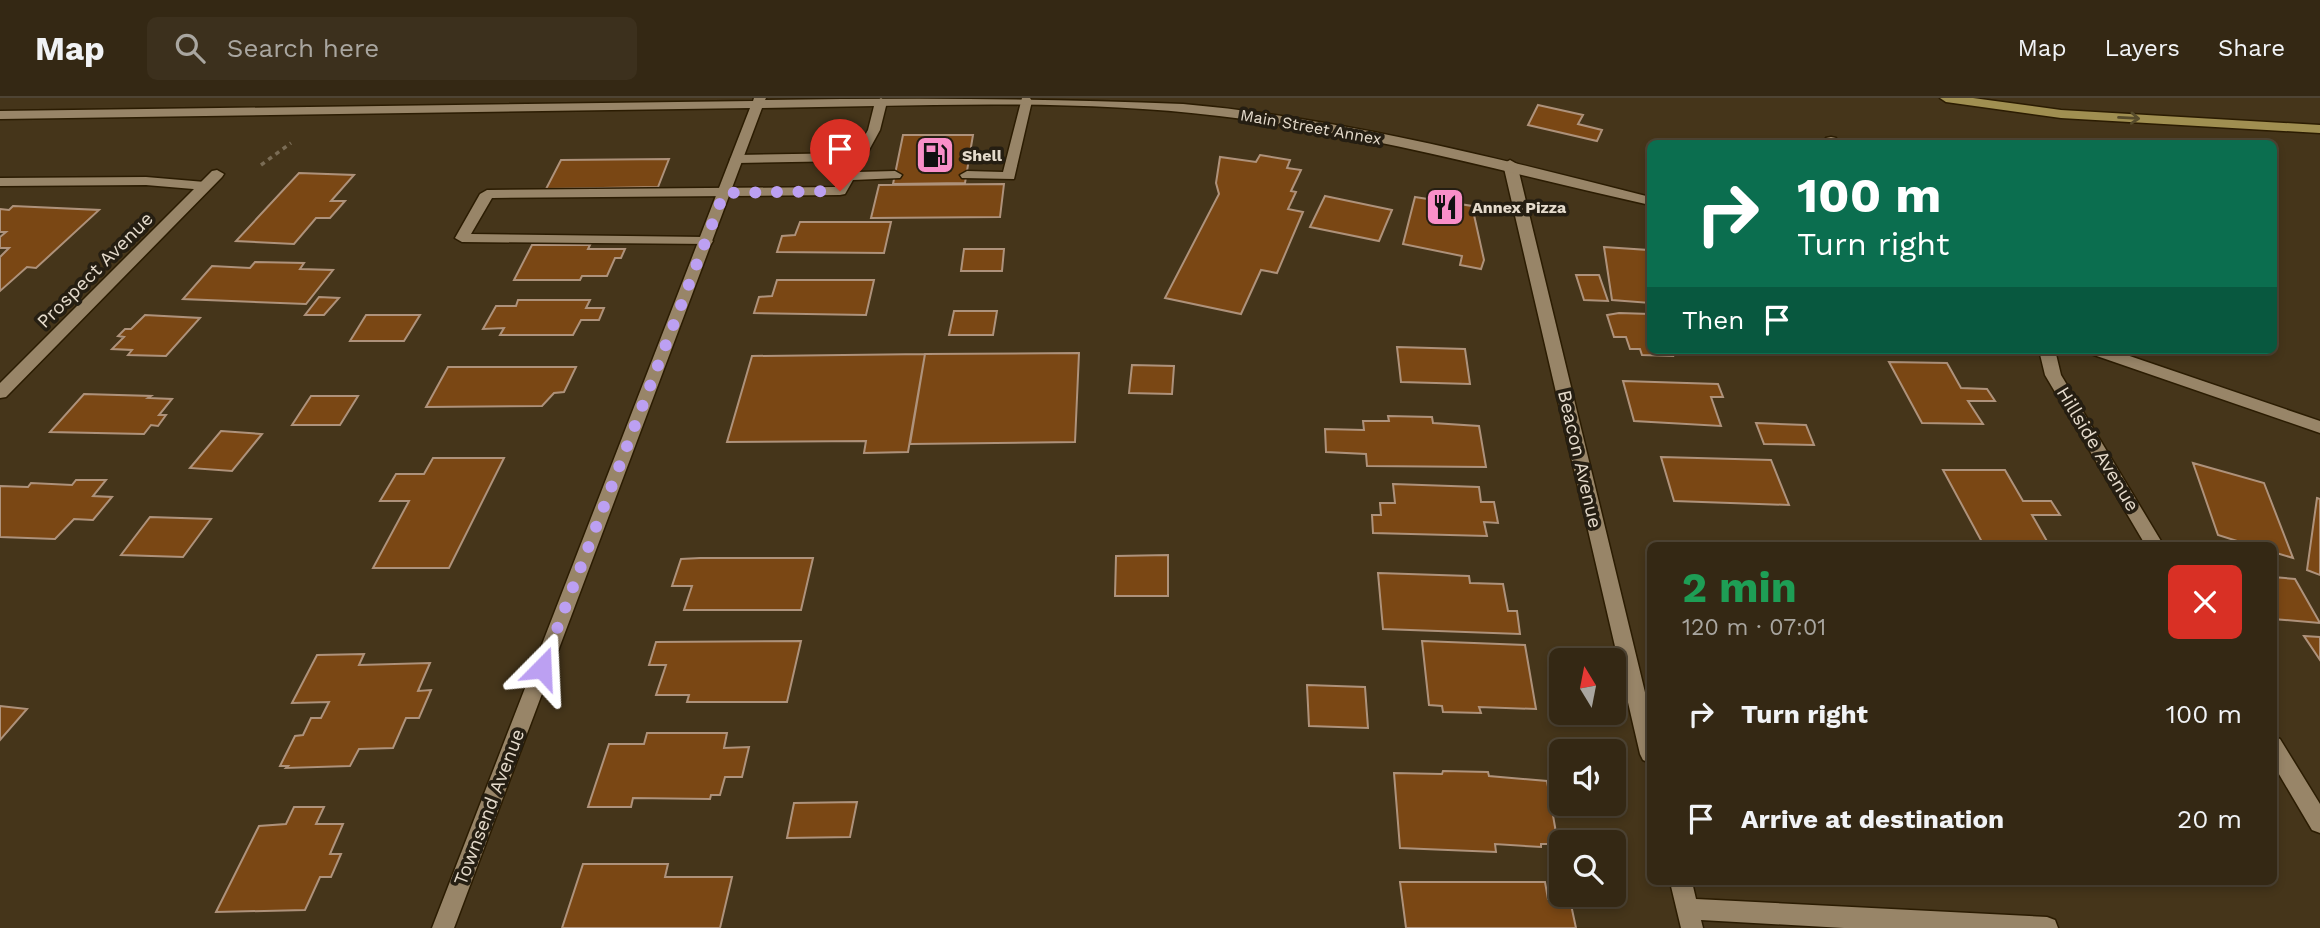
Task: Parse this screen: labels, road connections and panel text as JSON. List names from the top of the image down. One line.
{"streets":{"main road":["Main Street Annex","Prospect Avenue","Hillside Avenue","Beacon Avenue","Townsend Avenue"]},"crossings":[["Main Street Annex","Beacon Avenue"],["Main Street Annex","Townsend Avenue"]],"places":{"fuel station":["Shell"],"restaurant":["Annex Pizza"]},"north":"top","page":{"header":"Map","search":"Search here","nav":["Map","Layers","Share"],"turn":["100 m","Turn right"],"then":"Then","heading":["2 min","120 m · 07:01"],"list":[{"name":"Turn right","value":"100 m"},{"name":"Arrive at destination","value":"20 m"}]}}
